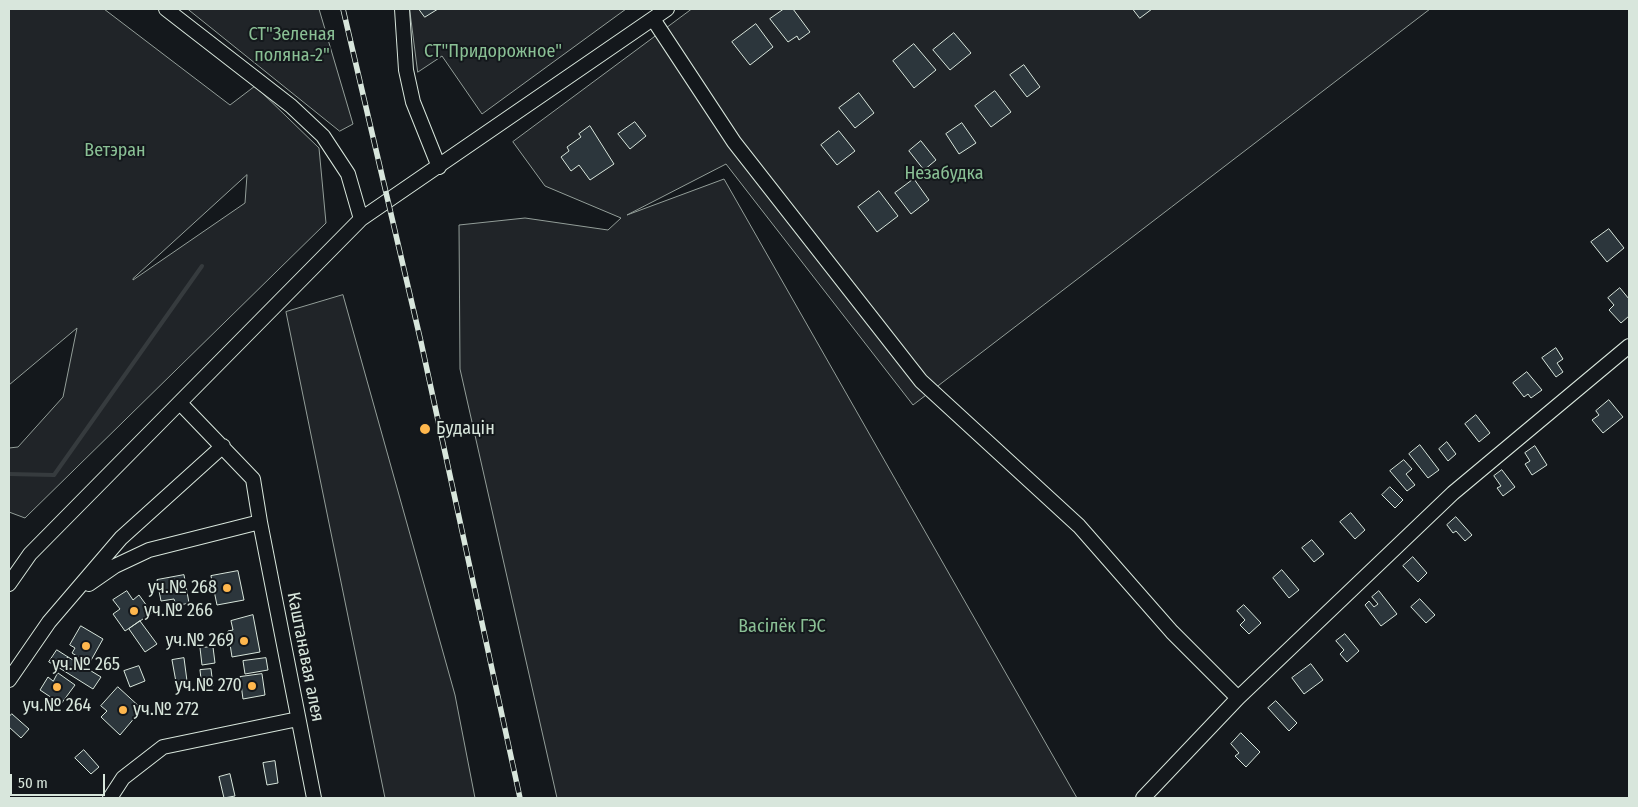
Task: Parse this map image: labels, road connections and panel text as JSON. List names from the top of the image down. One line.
{"streets":{"street":["Каштанавая алея"]},"parks":["СТ\"Зеленая поляна-2\"","СТ\"Придорожное\"","Ветэран","Незабудка","Васілёк ГЭС"],"places":["Будацін","уч.№ 268","уч.№ 266","уч.№ 269","уч.№ 265","уч.№ 270","уч.№ 264","уч.№ 272"],"scale_bar":"50 m"}
